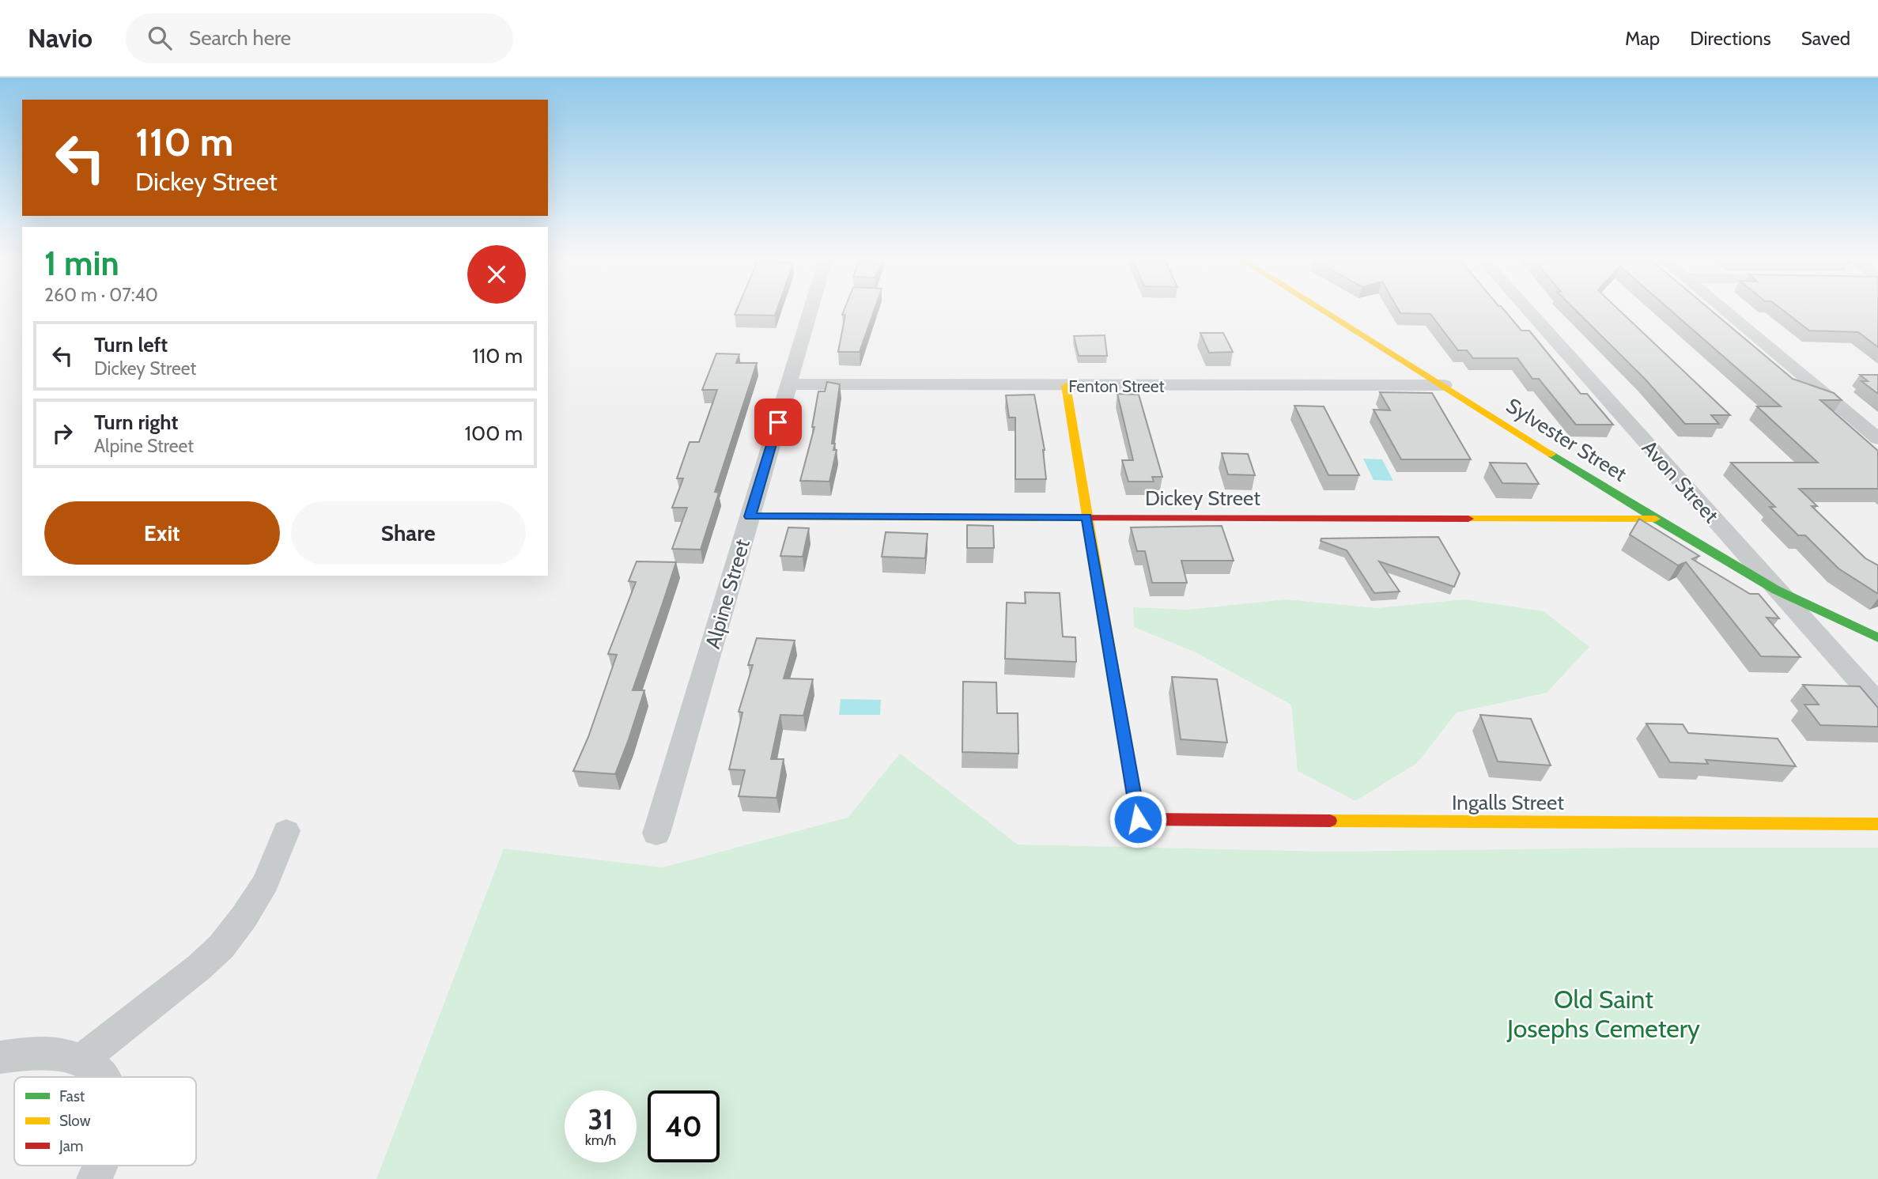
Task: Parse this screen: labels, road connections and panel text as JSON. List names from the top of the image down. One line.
{"streets":{"street":["Fenton Street","Sylvester Street","Avon Street","Dickey Street","Alpine Street","Ingalls Street"]},"crossings":[["Fenton Street","Sylvester Street"],["Fenton Street","Alpine Street"],["Sylvester Street","Avon Street"],["Sylvester Street","Dickey Street"],["Dickey Street","Alpine Street"],["Dickey Street","Ingalls Street"]],"parks":["Old Saint Josephs Cemetery"],"legend":["Fast","Slow","Jam"],"page":{"header":"Navio","search":"Search here","nav":["Map","Directions","Saved"],"turn":["110 m","Dickey Street"],"heading":["1 min","260 m · 07:40"],"list":[{"name":"Turn left","note":"Dickey Street","value":"110 m"},{"name":"Turn right","note":"Alpine Street","value":"100 m"}],"buttons":["Exit","Share"],"speed":"31 km/h","limit":"40"}}
